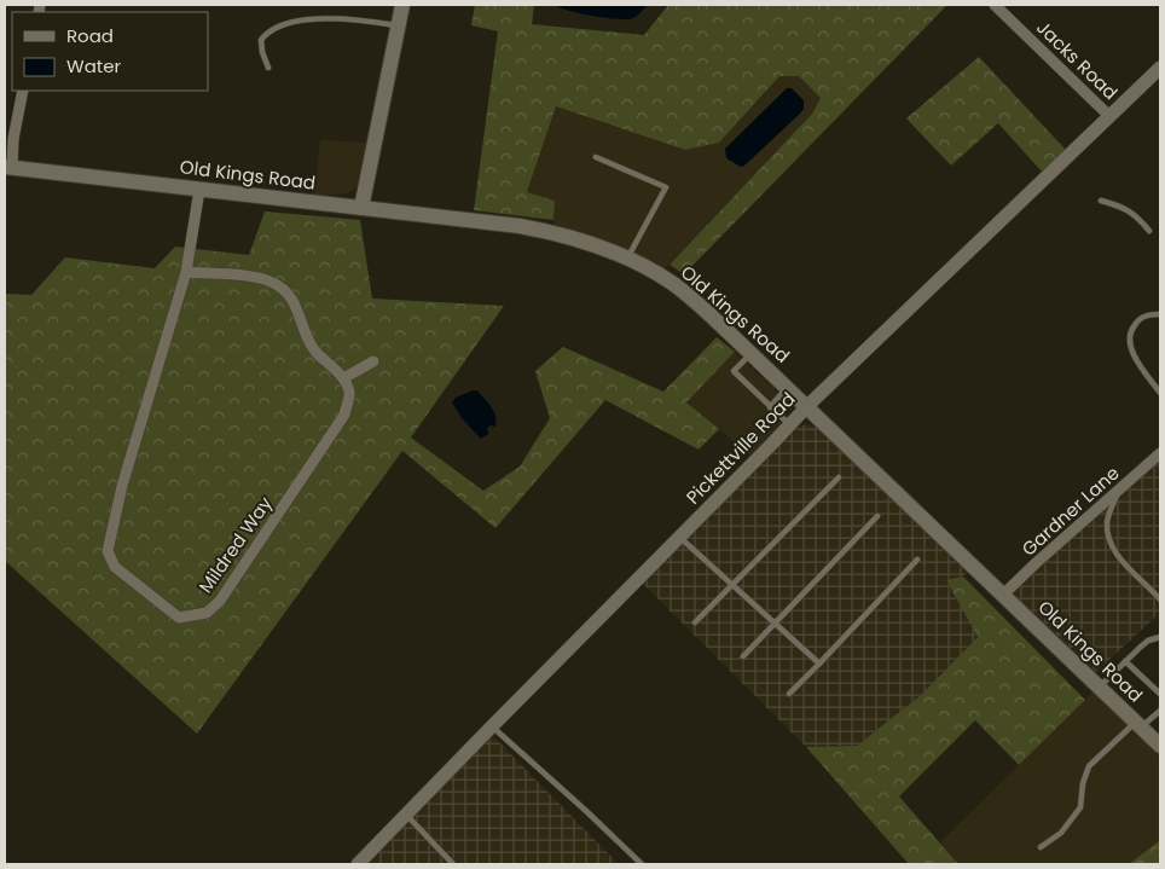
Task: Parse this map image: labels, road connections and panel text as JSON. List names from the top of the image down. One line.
{"streets":{"main road":["Old Kings Road"],"street":["Jacks Road","Pickettville Road","Gardner Lane","Mildred Way"]},"crossings":[["Jacks Road","Pickettville Road"],["Old Kings Road","Pickettville Road"],["Old Kings Road","Gardner Lane"],["Old Kings Road","Mildred Way"]],"legend":["Road","Water"]}
